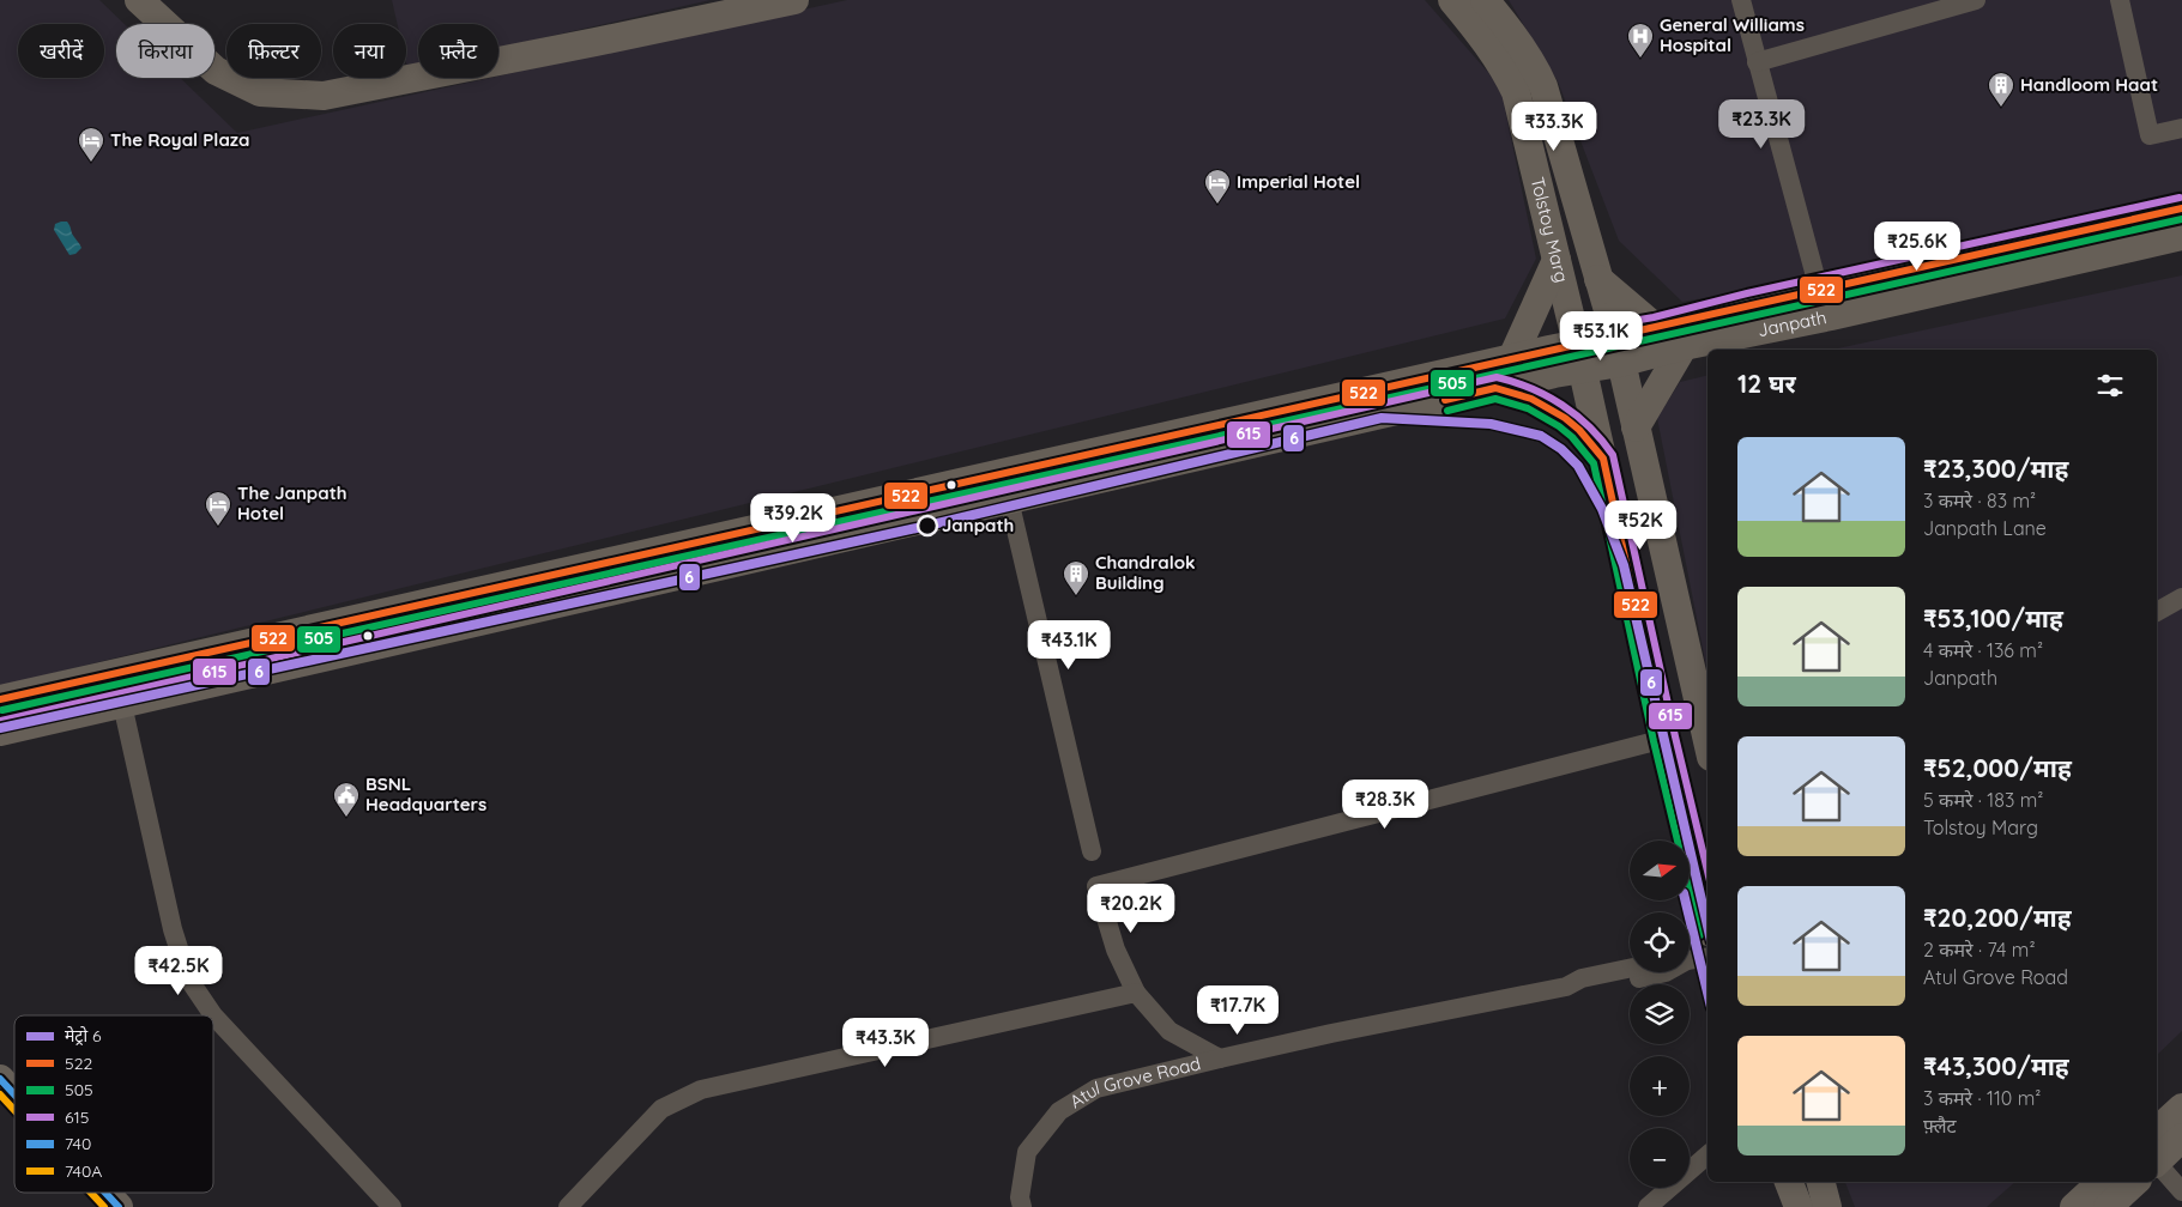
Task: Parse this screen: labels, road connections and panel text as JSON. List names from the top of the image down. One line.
{"streets":{"main road":["Tolstoy Marg","Janpath"],"street":["Atul Grove Road"]},"crossings":[["Tolstoy Marg","Janpath"]],"places":{"hospital":["General Williams Hospital"],"building":["Handloom Haat","Chandralok Building"],"hotel":["The Royal Plaza","Imperial Hotel","The Janpath Hotel"],"other":["Janpath"],"public building":["BSNL Headquarters"]},"lines":["transit line 615","transit line 522","transit line 505","metro line 6","transit line 740","transit line 740A"],"legend":["मेट्रो 6","522","505","615","740","740A"],"north":"right","page":{"chip":["खरीदें","किराया","फ़िल्टर","नया","फ़्लैट"],"price":["₹23.3K","₹33.3K","₹25.6K","₹53.1K","₹39.2K","₹52K","₹43.1K","₹28.3K","₹20.2K","₹42.5K","₹17.7K","₹43.3K"],"heading":"12 घर","list":[{"name":"₹23,300/माह","note":"3 कमरे · 83 m² · Janpath Lane"},{"name":"₹53,100/माह","note":"4 कमरे · 136 m² · Janpath"},{"name":"₹52,000/माह","note":"5 कमरे · 183 m² · Tolstoy Marg"},{"name":"₹20,200/माह","note":"2 कमरे · 74 m² · Atul Grove Road"},{"name":"₹43,300/माह","note":"3 कमरे · 110 m² · फ़्लैट"}],"map_buttons":["+","−"]}}
